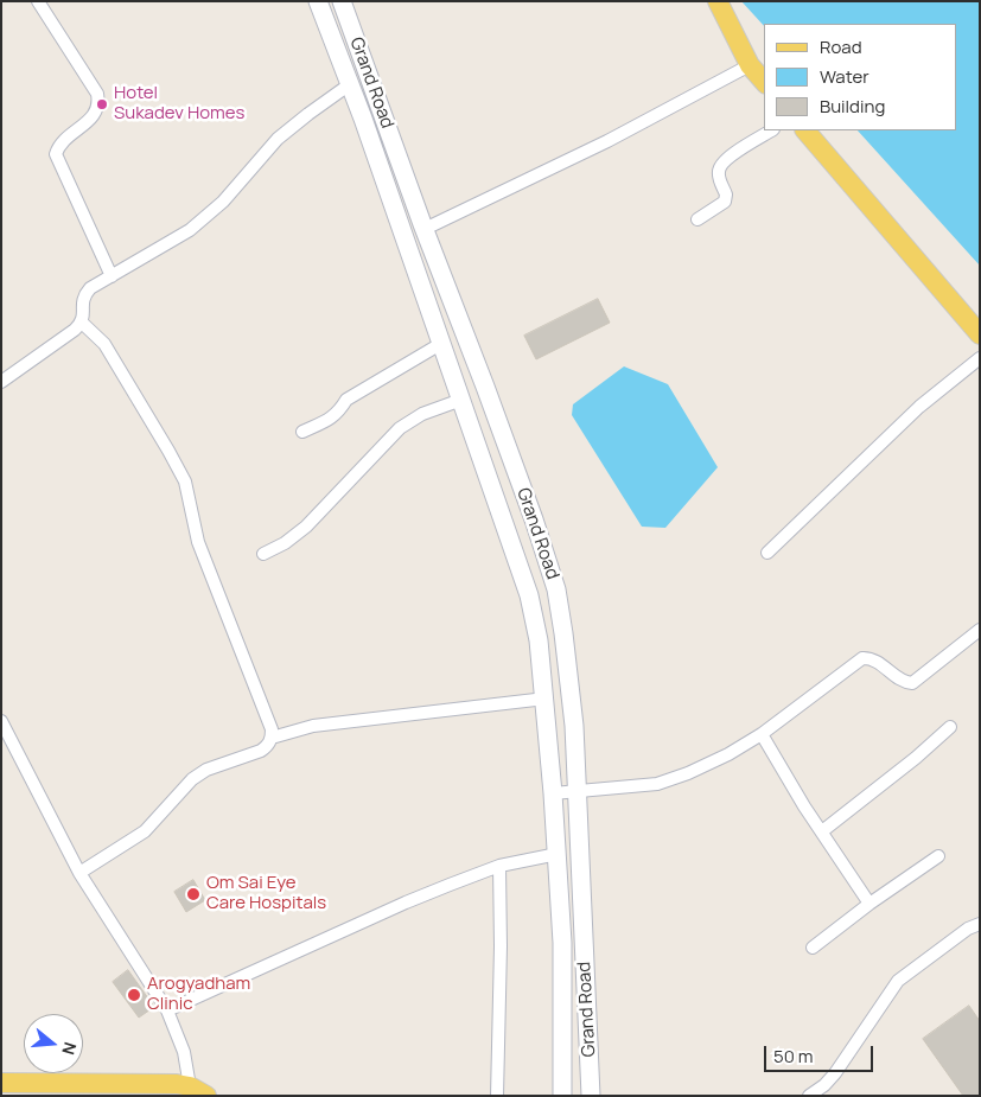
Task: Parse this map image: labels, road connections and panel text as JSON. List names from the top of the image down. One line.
{"streets":{"main road":["Grand Road"]},"places":["Hotel Sukadev Homes","Om Sai Eye Care Hospitals","Arogyadham Clinic"],"legend":["Road","Water","Building"],"scale_bar":"50 m","north":"right"}
